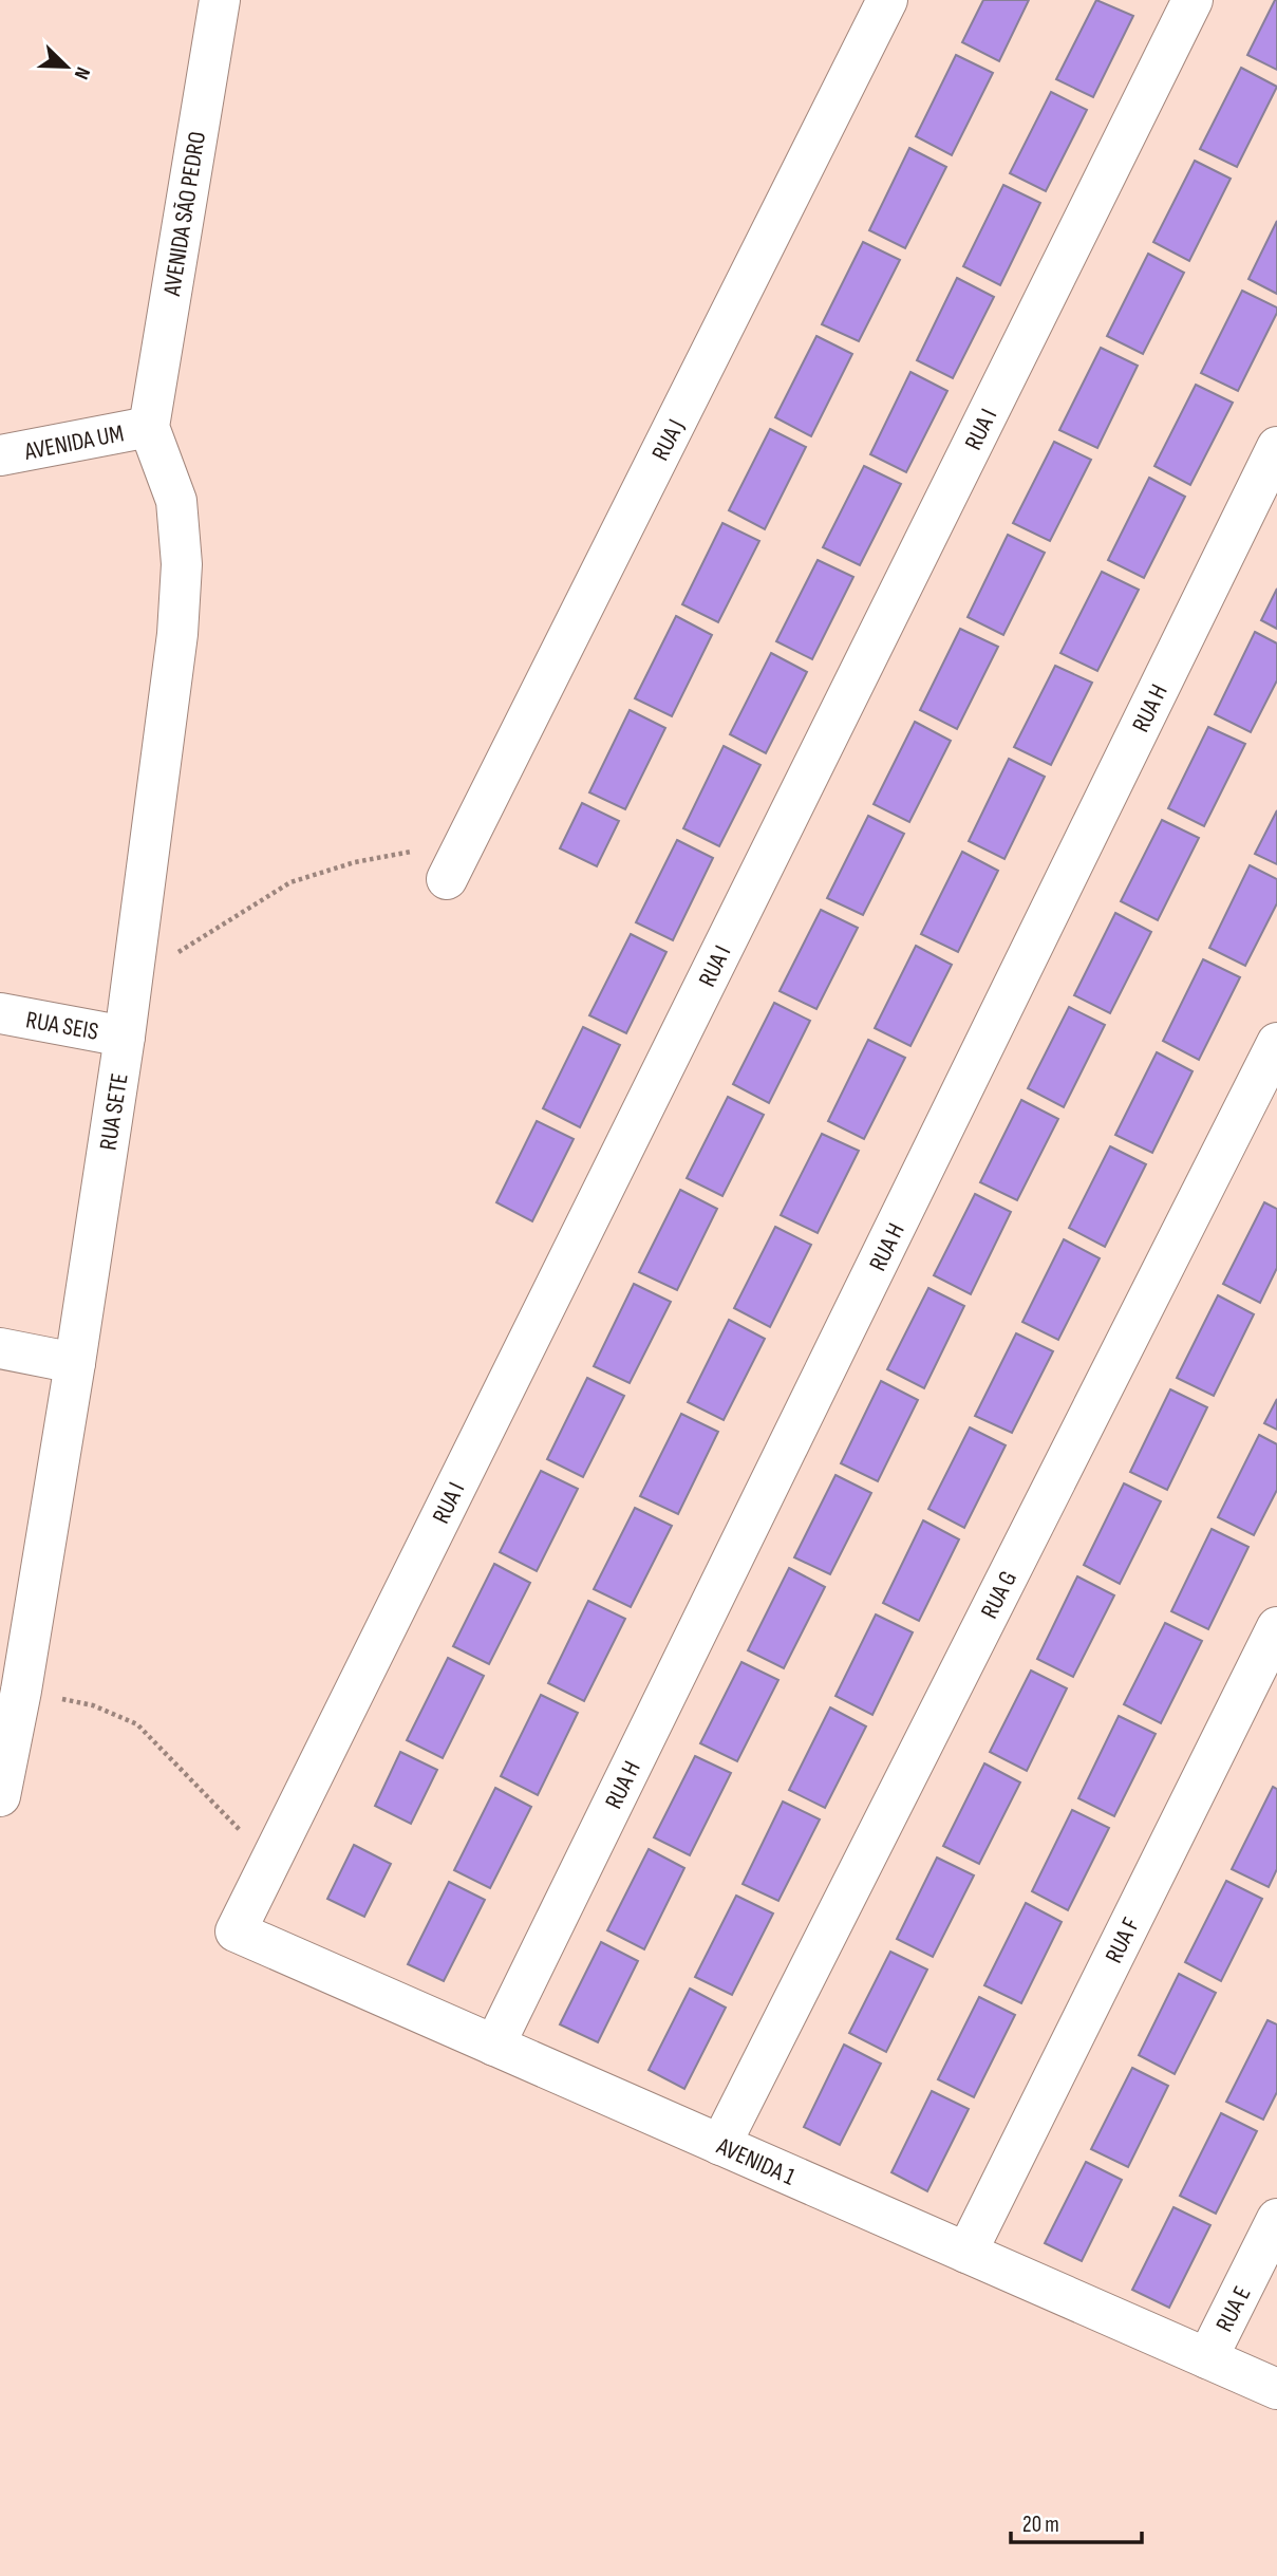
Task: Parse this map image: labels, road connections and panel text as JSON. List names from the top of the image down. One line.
{"streets":{"street":["AVENIDA SÃO PEDRO","RUA I","RUA J","AVENIDA UM","RUA H","RUA SEIS","RUA SETE","RUA G","RUA F","AVENIDA 1","RUA E"]},"crossings":[["AVENIDA SÃO PEDRO","AVENIDA UM"],["AVENIDA SÃO PEDRO","RUA SETE"],["RUA I","AVENIDA 1"],["AVENIDA UM","RUA SETE"],["RUA H","AVENIDA 1"],["RUA SEIS","RUA SETE"],["RUA G","AVENIDA 1"],["RUA F","AVENIDA 1"],["AVENIDA 1","RUA E"]],"scale_bar":"20 m","north":"bottom right"}
